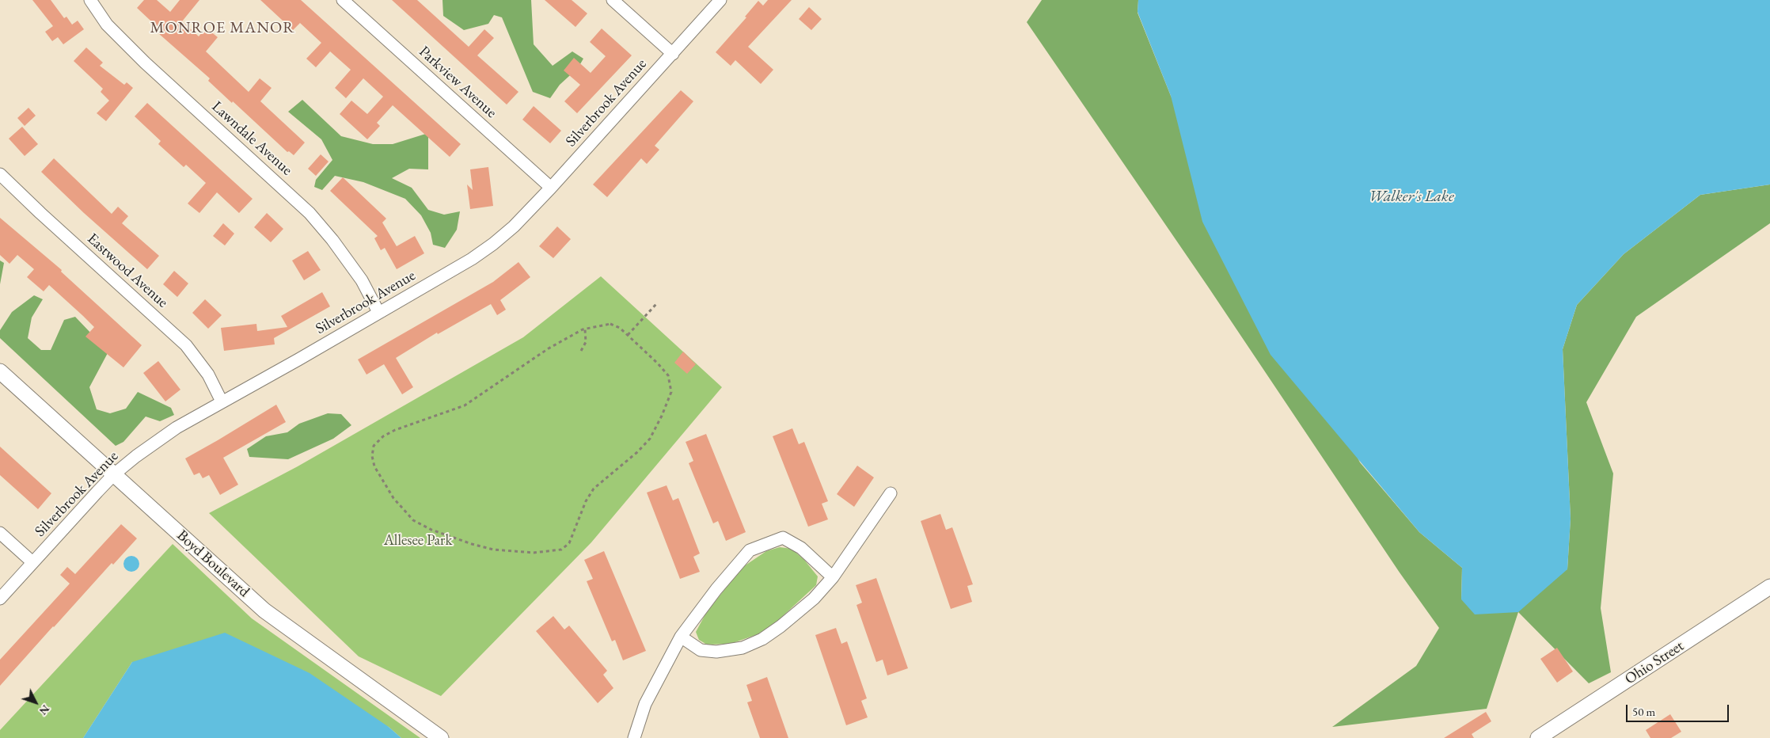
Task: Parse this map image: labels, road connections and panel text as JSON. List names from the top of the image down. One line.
{"streets":{"street":["Parkview Avenue","Silverbrook Avenue","Lawndale Avenue","Eastwood Avenue","Boyd Boulevard","Ohio Street"]},"crossings":[["Parkview Avenue","Silverbrook Avenue"],["Silverbrook Avenue","Lawndale Avenue"],["Silverbrook Avenue","Eastwood Avenue"],["Silverbrook Avenue","Boyd Boulevard"]],"districts":["MONROE MANOR"],"water":["Walker's Lake"],"parks":["Allesee Park"],"scale_bar":"50 m","north":"bottom right"}
